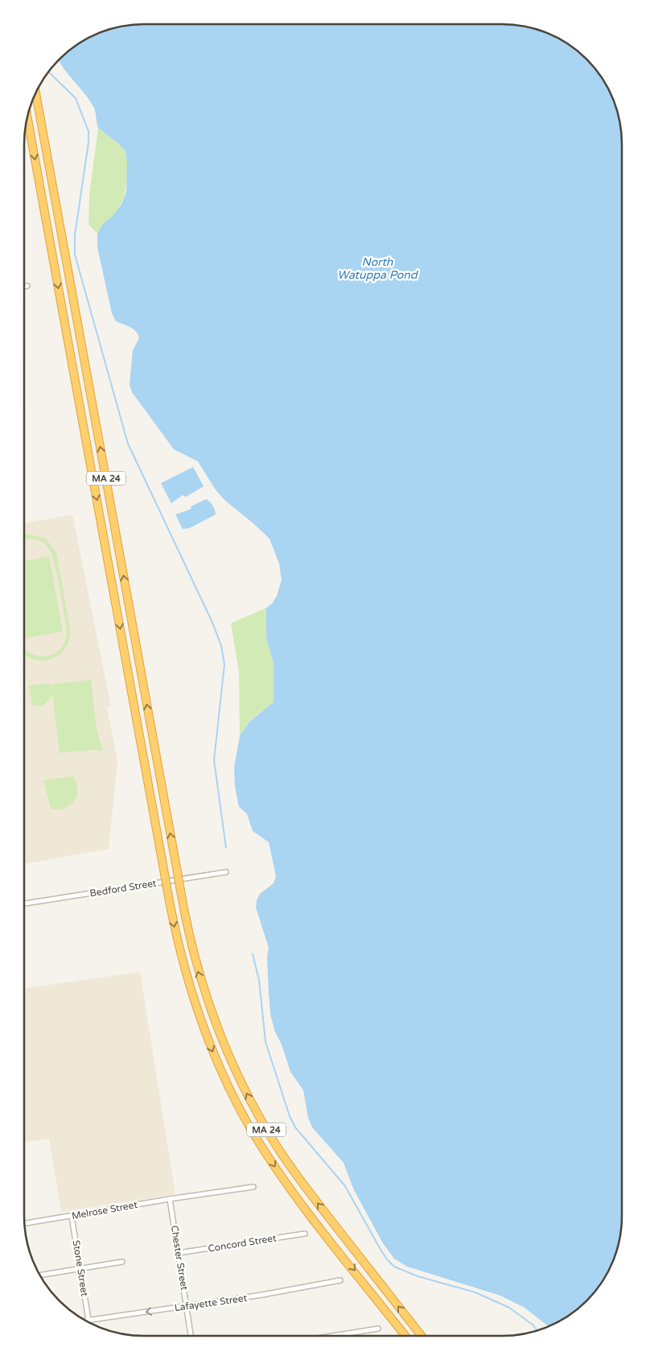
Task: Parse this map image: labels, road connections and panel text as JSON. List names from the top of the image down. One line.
{"streets":{"highway":["MA 24"],"street":["Bedford Street","Melrose Street","Concord Street","Chester Street","Stone Street","Lafayette Street"]},"crossings":[["Melrose Street","Chester Street"],["Melrose Street","Stone Street"],["Concord Street","Chester Street"],["Chester Street","Lafayette Street"],["Stone Street","Lafayette Street"]],"one_way":["Lafayette Street"],"water":["North Watuppa Pond"]}
